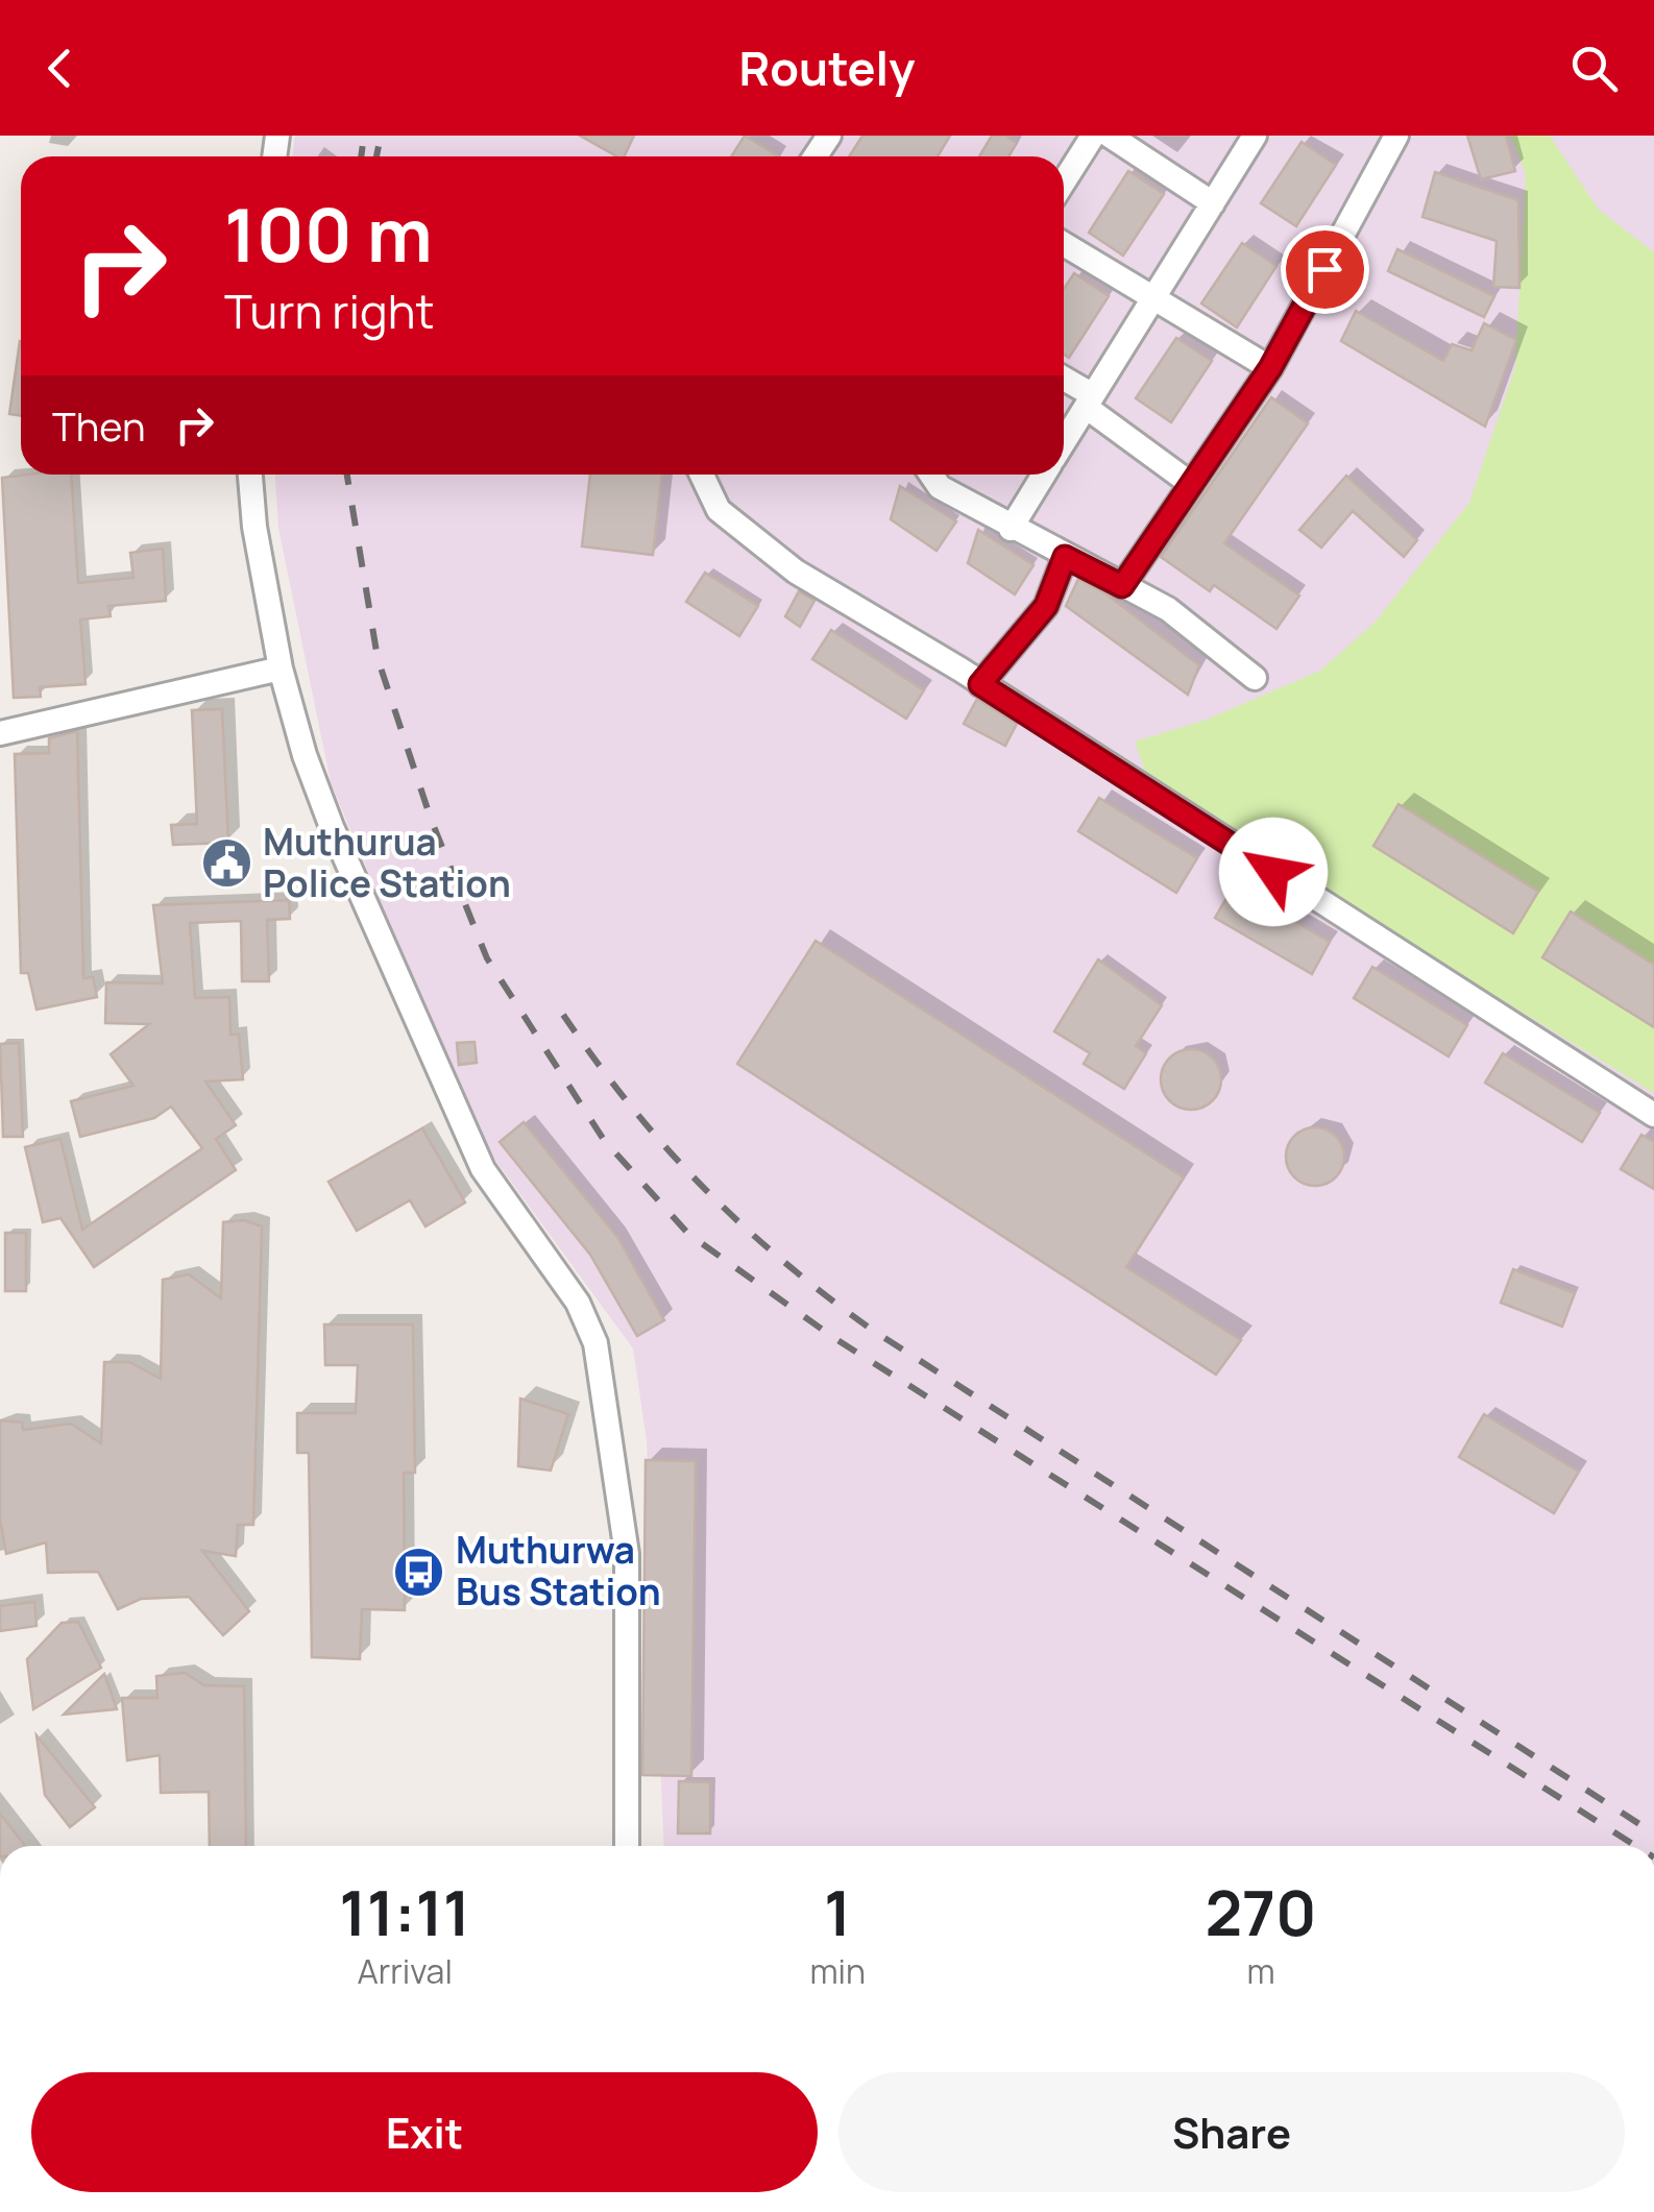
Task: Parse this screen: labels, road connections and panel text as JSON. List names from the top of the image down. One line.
{"places":{"public building":["Muthurua Police Station"],"bus stop":["Muthurwa Bus Station"]},"page":{"header":"Routely","turn":["100 m","Turn right"],"then":"Then","eta":["11:11","Arrival","1","min","270","m"],"buttons":["Exit","Share"]}}
